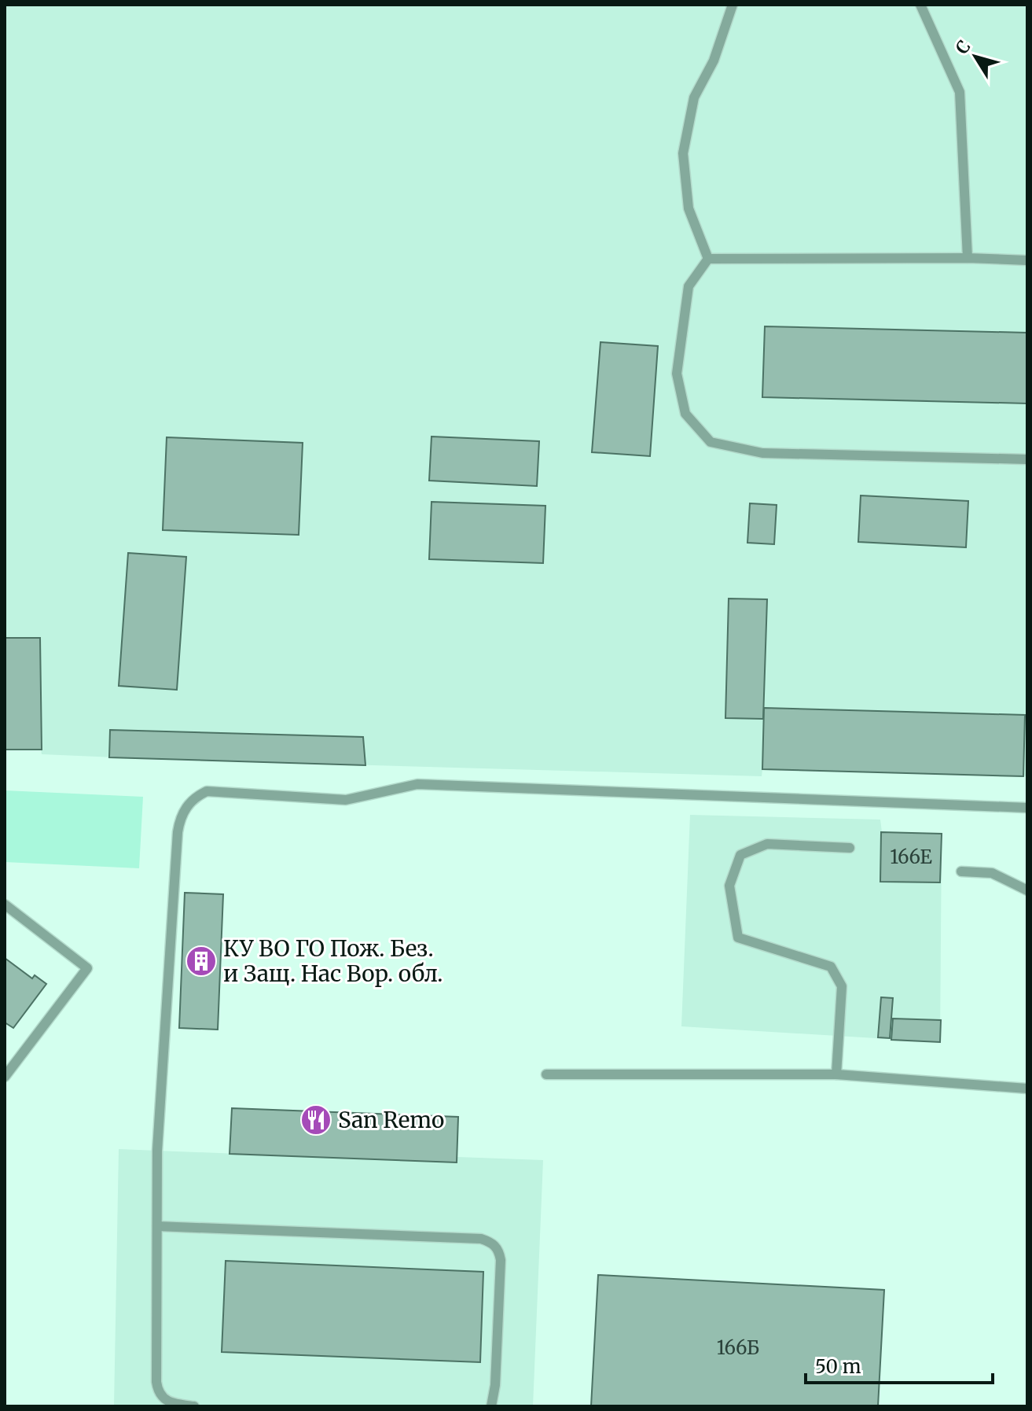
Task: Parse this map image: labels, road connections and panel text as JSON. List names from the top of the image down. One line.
{"places":{"building":["КУ ВО ГО Пож. Без. и Защ. Нас Вор. обл."],"restaurant":["San Remo"]},"house_numbers":["166Е","166Б"],"scale_bar":"50 m","north":"top left"}
